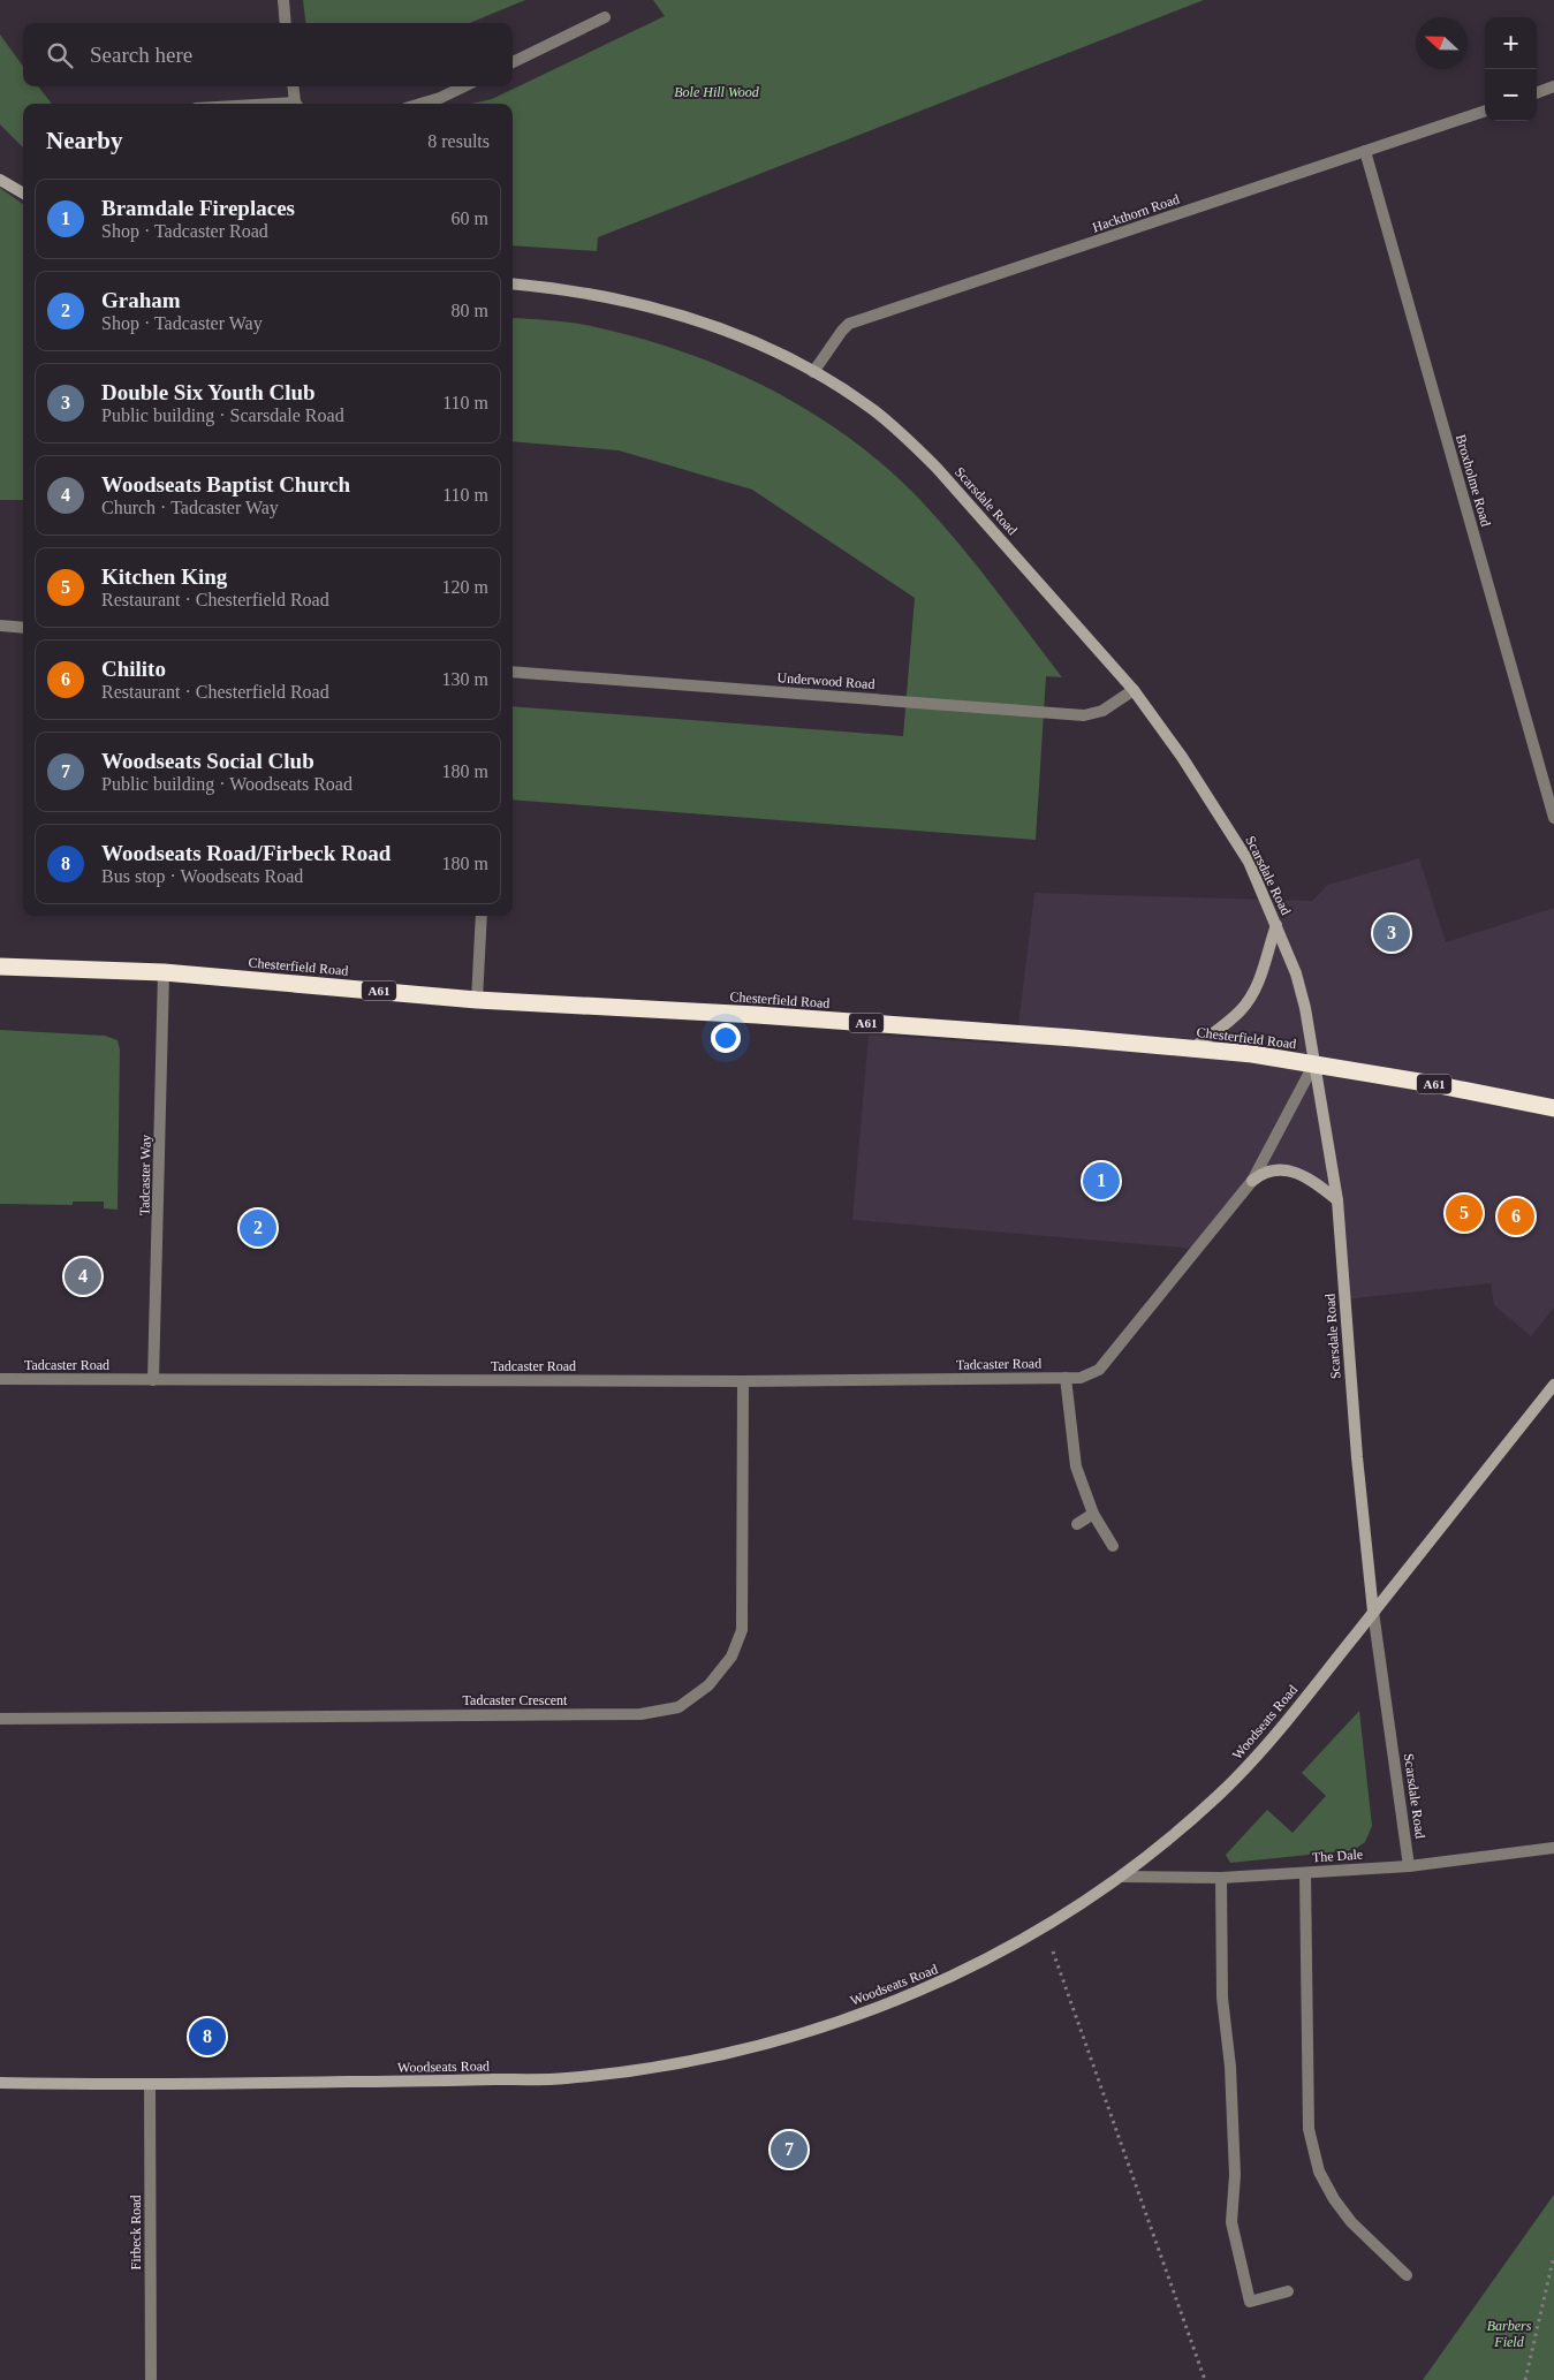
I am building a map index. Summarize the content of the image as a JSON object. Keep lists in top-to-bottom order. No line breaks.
{"streets":{"highway":["Chesterfield Road","A61"],"street":["Hackthorn Road","Broxholme Road","Scarsdale Road","Underwood Road","Tadcaster Way","Tadcaster Road","Tadcaster Crescent","Woodseats Road","The Dale","Firbeck Road"]},"crossings":[["Hackthorn Road","Broxholme Road"],["Hackthorn Road","Scarsdale Road"],["Scarsdale Road","Underwood Road"],["Scarsdale Road","Chesterfield Road"],["Scarsdale Road","Tadcaster Road"],["Scarsdale Road","Woodseats Road"],["Scarsdale Road","The Dale"],["Chesterfield Road","Tadcaster Way"],["Chesterfield Road","Tadcaster Road"],["Tadcaster Way","Tadcaster Road"],["Tadcaster Road","Tadcaster Crescent"],["Woodseats Road","The Dale"],["Woodseats Road","Firbeck Road"]],"parks":["Bole Hill Wood","Barbers Field"],"north":"left","page":{"map_buttons":["+","−"],"search":"Search here","heading":["Nearby","8 results"],"list":[{"mark":"1","name":"Bramdale Fireplaces","note":"Shop · Tadcaster Road","value":"60 m"},{"mark":"2","name":"Graham","note":"Shop · Tadcaster Way","value":"80 m"},{"mark":"3","name":"Double Six Youth Club","note":"Public building · Scarsdale Road","value":"110 m"},{"mark":"4","name":"Woodseats Baptist Church","note":"Church · Tadcaster Way","value":"110 m"},{"mark":"5","name":"Kitchen King","note":"Restaurant · Chesterfield Road","value":"120 m"},{"mark":"6","name":"Chilito","note":"Restaurant · Chesterfield Road","value":"130 m"},{"mark":"7","name":"Woodseats Social Club","note":"Public building · Woodseats Road","value":"180 m"},{"mark":"8","name":"Woodseats Road/Firbeck Road","note":"Bus stop · Woodseats Road","value":"180 m"}],"pins":["3","1","5","6","2","4","8","7"]}}
